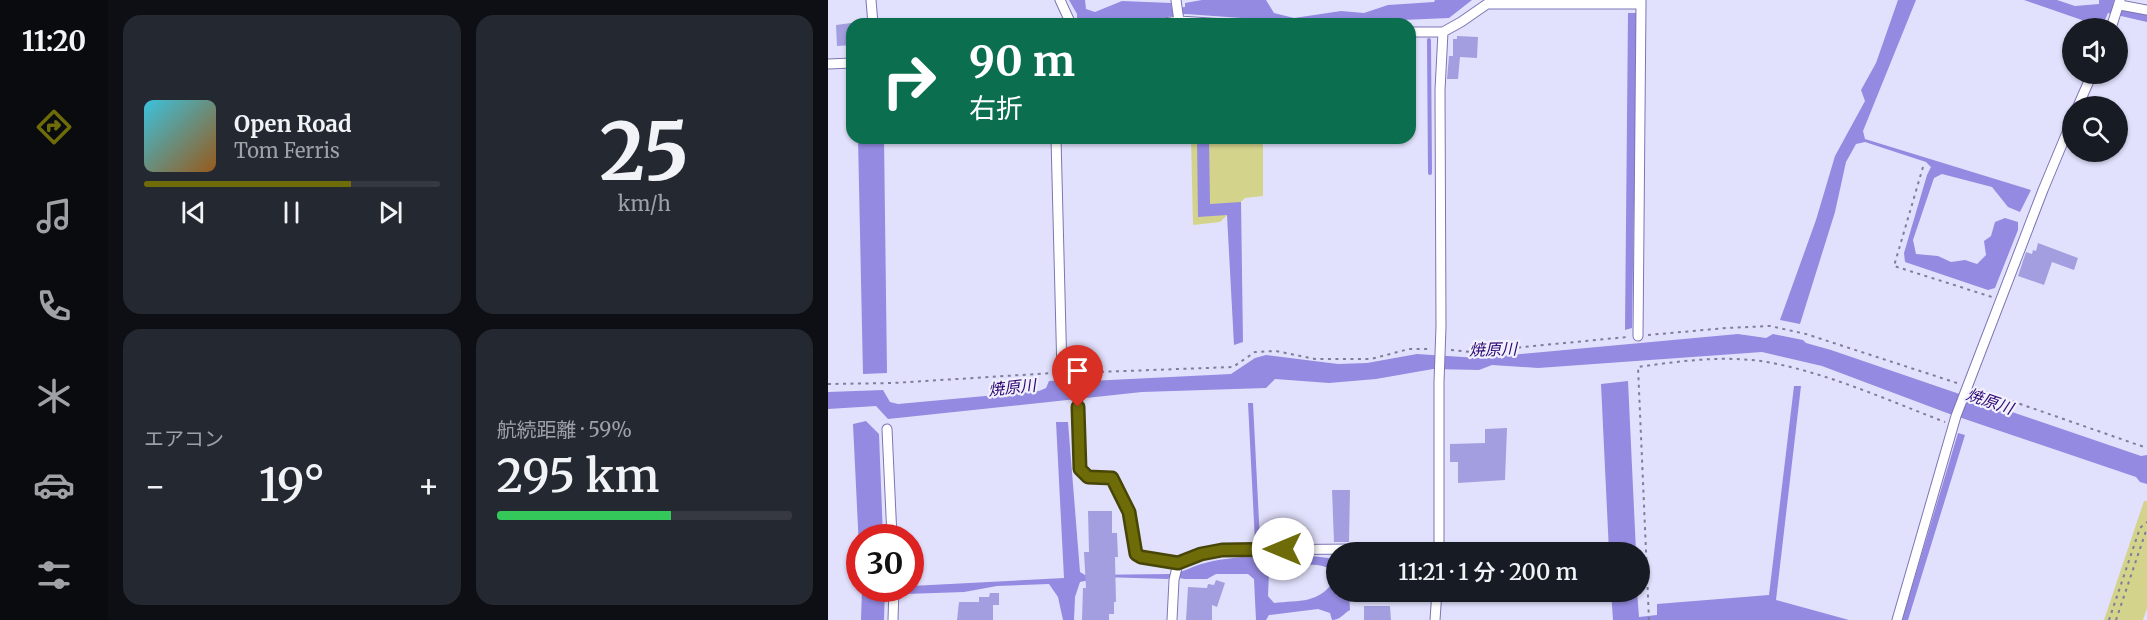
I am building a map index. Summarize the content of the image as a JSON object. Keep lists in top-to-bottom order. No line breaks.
{"water":["焼原川"],"page":{"tabs":"11:20","tile":[["25","km/h"],"エアコン",["航続距離 · 59%","295 km"]],"turn":["90 m","右折"],"song":["Open Road","Tom Ferris"],"heat":["−","19°","+"],"limit":"30","trip":"11:21 · 1 分 · 200 m"}}
